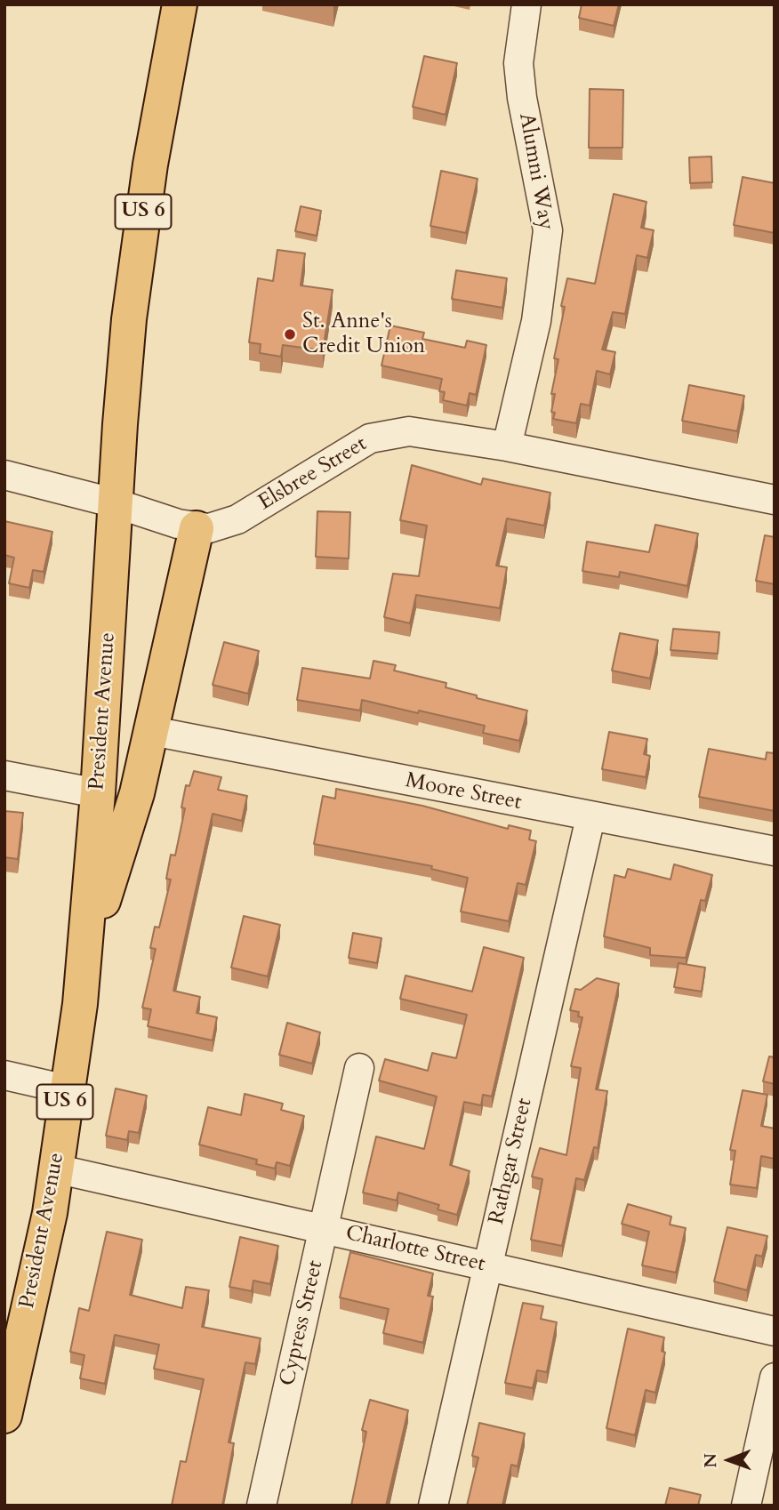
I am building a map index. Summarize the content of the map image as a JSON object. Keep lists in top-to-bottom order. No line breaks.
{"streets":{"main road":["US 6","President Avenue"],"street":["Alumni Way","Elsbree Street","Moore Street","Rathgar Street","Charlotte Street","Cypress Street"]},"crossings":[["Alumni Way","Elsbree Street"],["Elsbree Street","President Avenue"],["President Avenue","Charlotte Street"],["Moore Street","Rathgar Street"],["Rathgar Street","Charlotte Street"],["Charlotte Street","Cypress Street"]],"places":["St. Anne's Credit Union"],"north":"left"}
